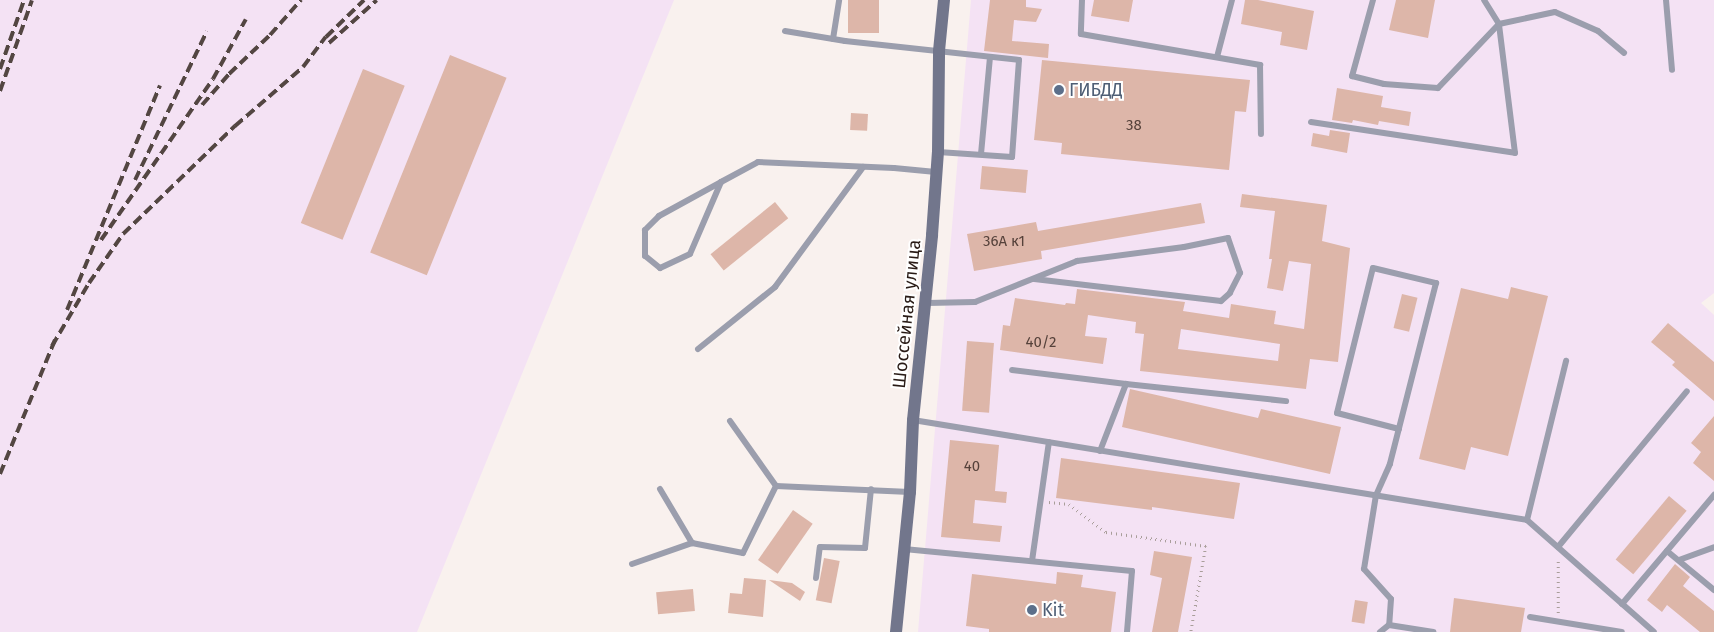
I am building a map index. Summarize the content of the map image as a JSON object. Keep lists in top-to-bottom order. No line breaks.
{"streets":{"main road":["Шоссейная улица"]},"places":["ГИБДД","Kit"],"house_numbers":["38","36А к1","40/2","40"]}
